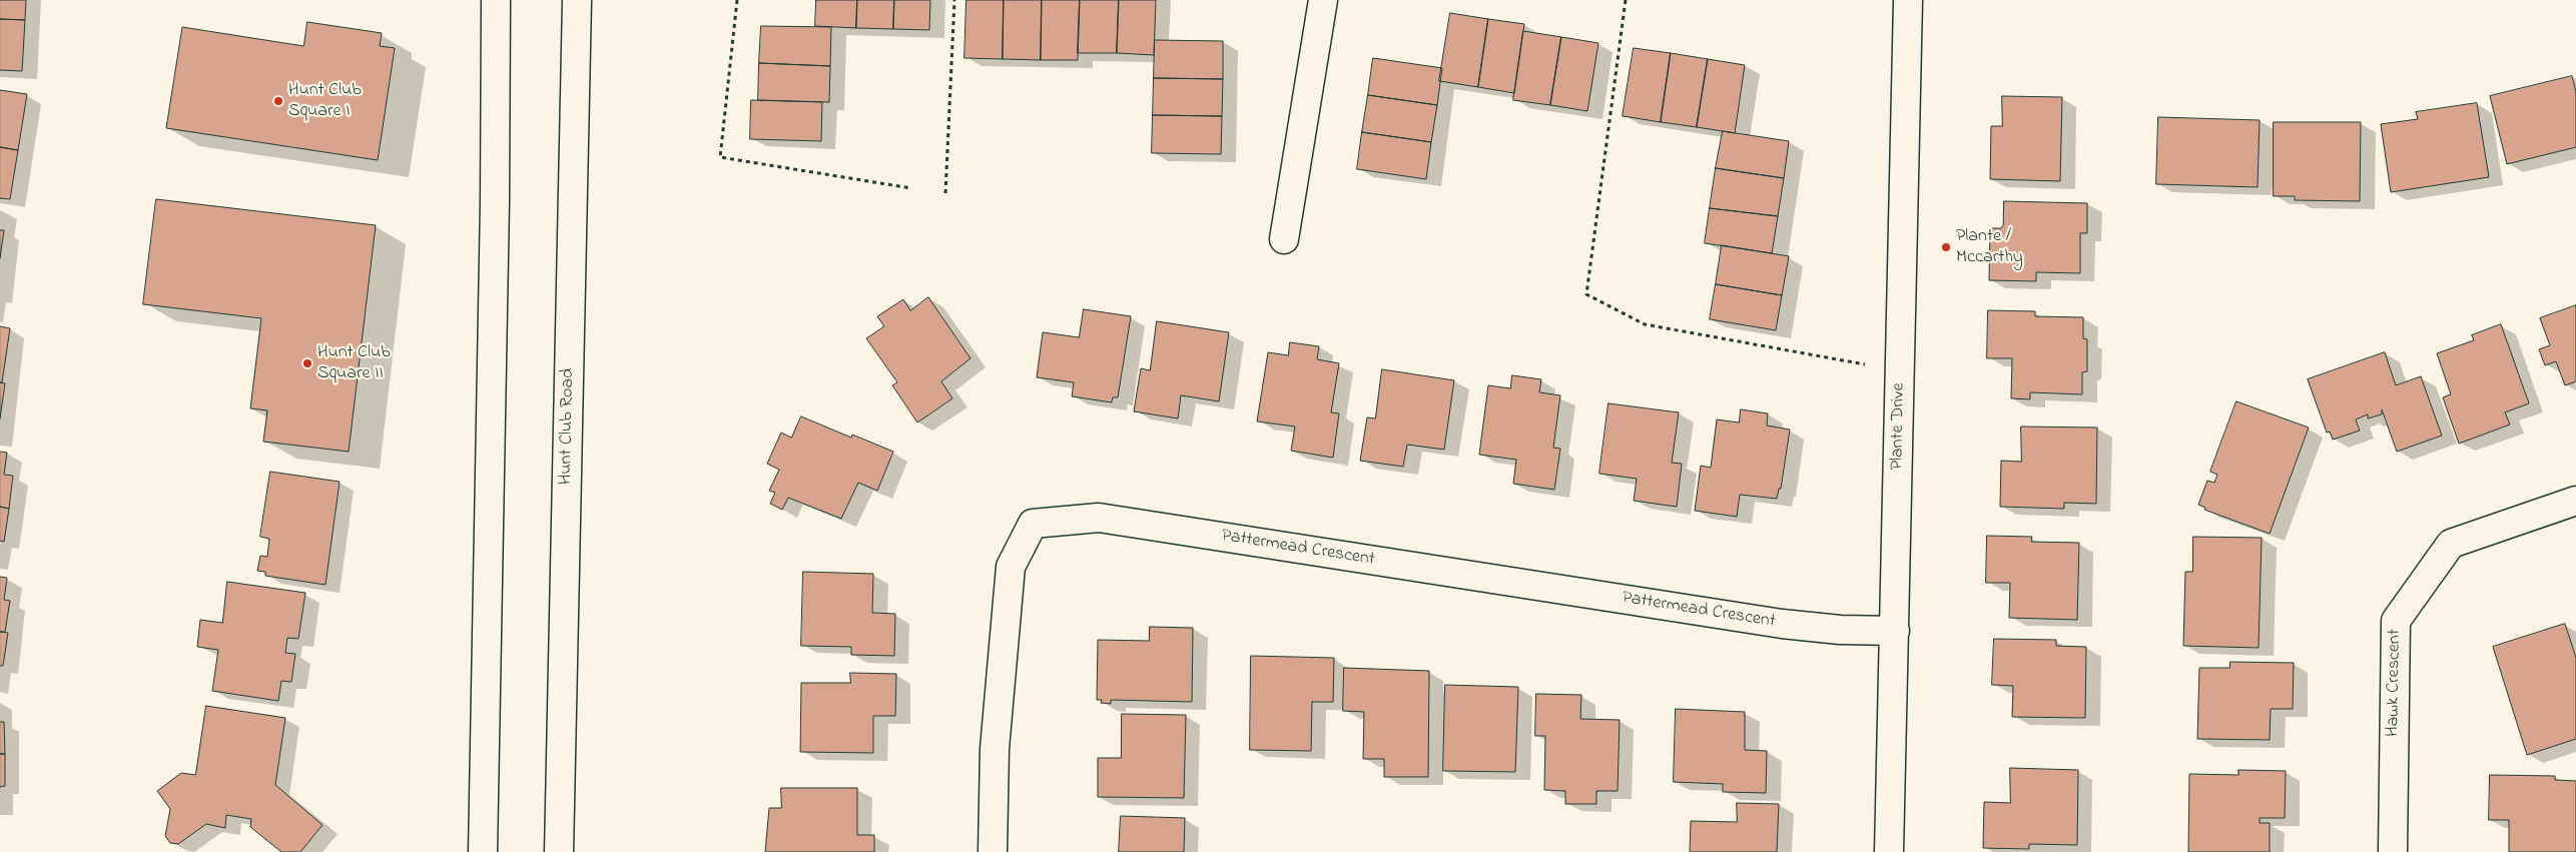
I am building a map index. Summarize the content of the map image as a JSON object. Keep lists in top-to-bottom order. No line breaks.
{"streets":{"street":["Hunt Club Road","Plante Drive","Pattermead Crescent","Hawk Crescent"]},"crossings":[["Plante Drive","Pattermead Crescent"]],"places":["Hunt Club Square I","Plante / Mccarthy","Hunt Club Square II"]}
